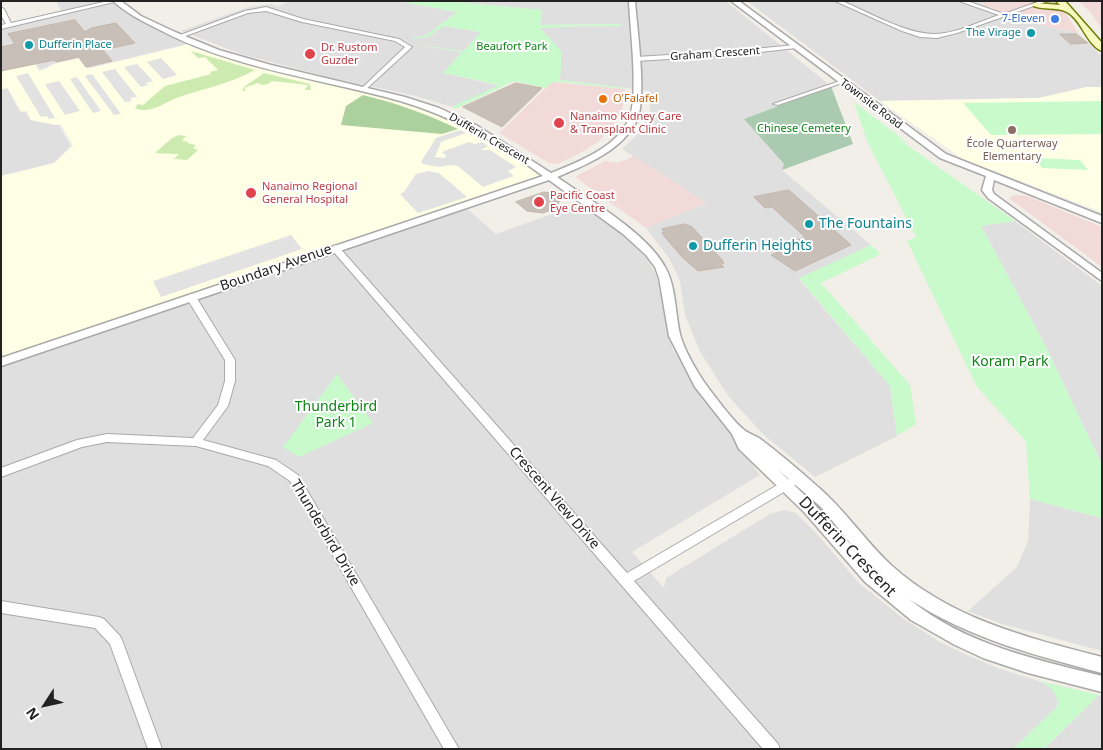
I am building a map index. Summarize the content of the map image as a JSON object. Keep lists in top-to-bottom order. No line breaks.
{"streets":{"street":["Graham Crescent","Townsite Road","Dufferin Crescent","Boundary Avenue","Crescent View Drive","Thunderbird Drive"]},"crossings":[["Graham Crescent","Townsite Road"],["Graham Crescent","Boundary Avenue"],["Dufferin Crescent","Boundary Avenue"],["Dufferin Crescent","Crescent View Drive"],["Boundary Avenue","Crescent View Drive"]],"parks":["Beaufort Park","Chinese Cemetery","Koram Park","Thunderbird Park 1"],"places":["7-Eleven","The Virage","Dufferin Place","Dr. Rustom Guzder","O'Falafel","Nanaimo Kidney Care & Transplant Clinic","École Quarterway Elementary","Nanaimo Regional General Hospital","Pacific Coast Eye Centre","The Fountains","Dufferin Heights"],"north":"bottom left"}
